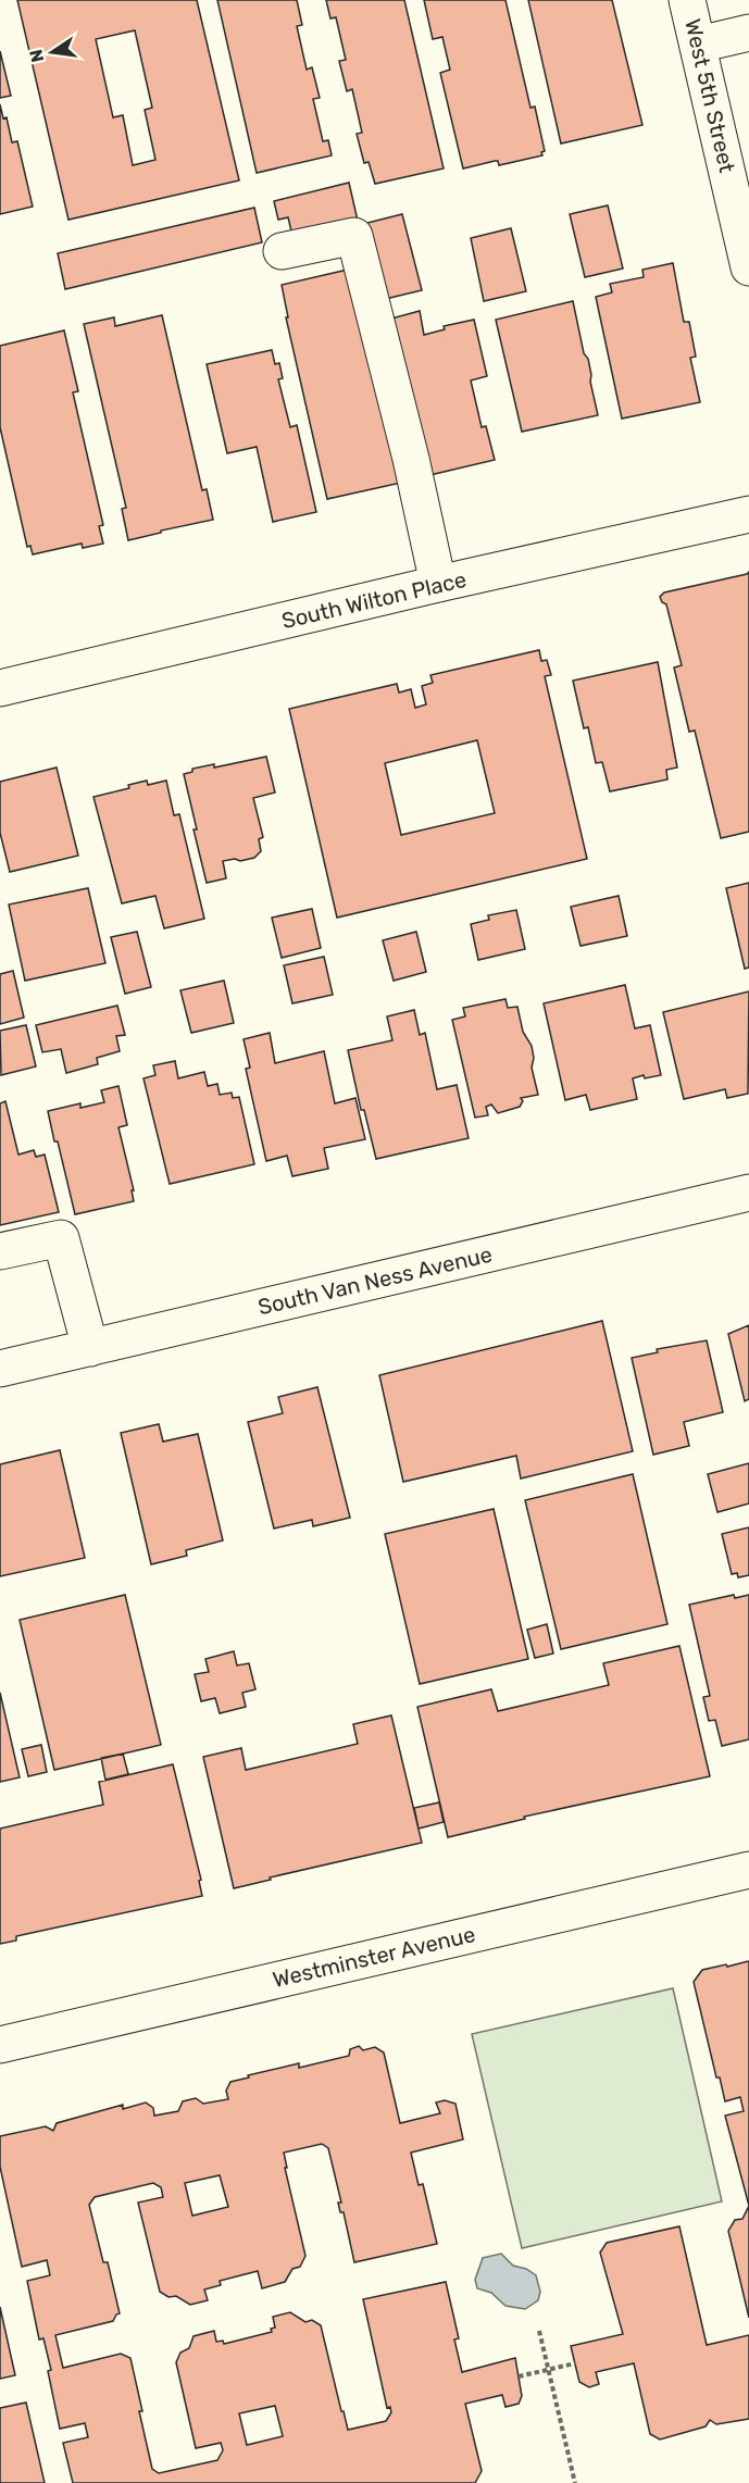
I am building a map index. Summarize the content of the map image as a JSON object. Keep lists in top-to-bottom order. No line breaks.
{"streets":{"street":["West 5th Street","South Wilton Place","South Van Ness Avenue","Westminster Avenue"]},"north":"left"}
